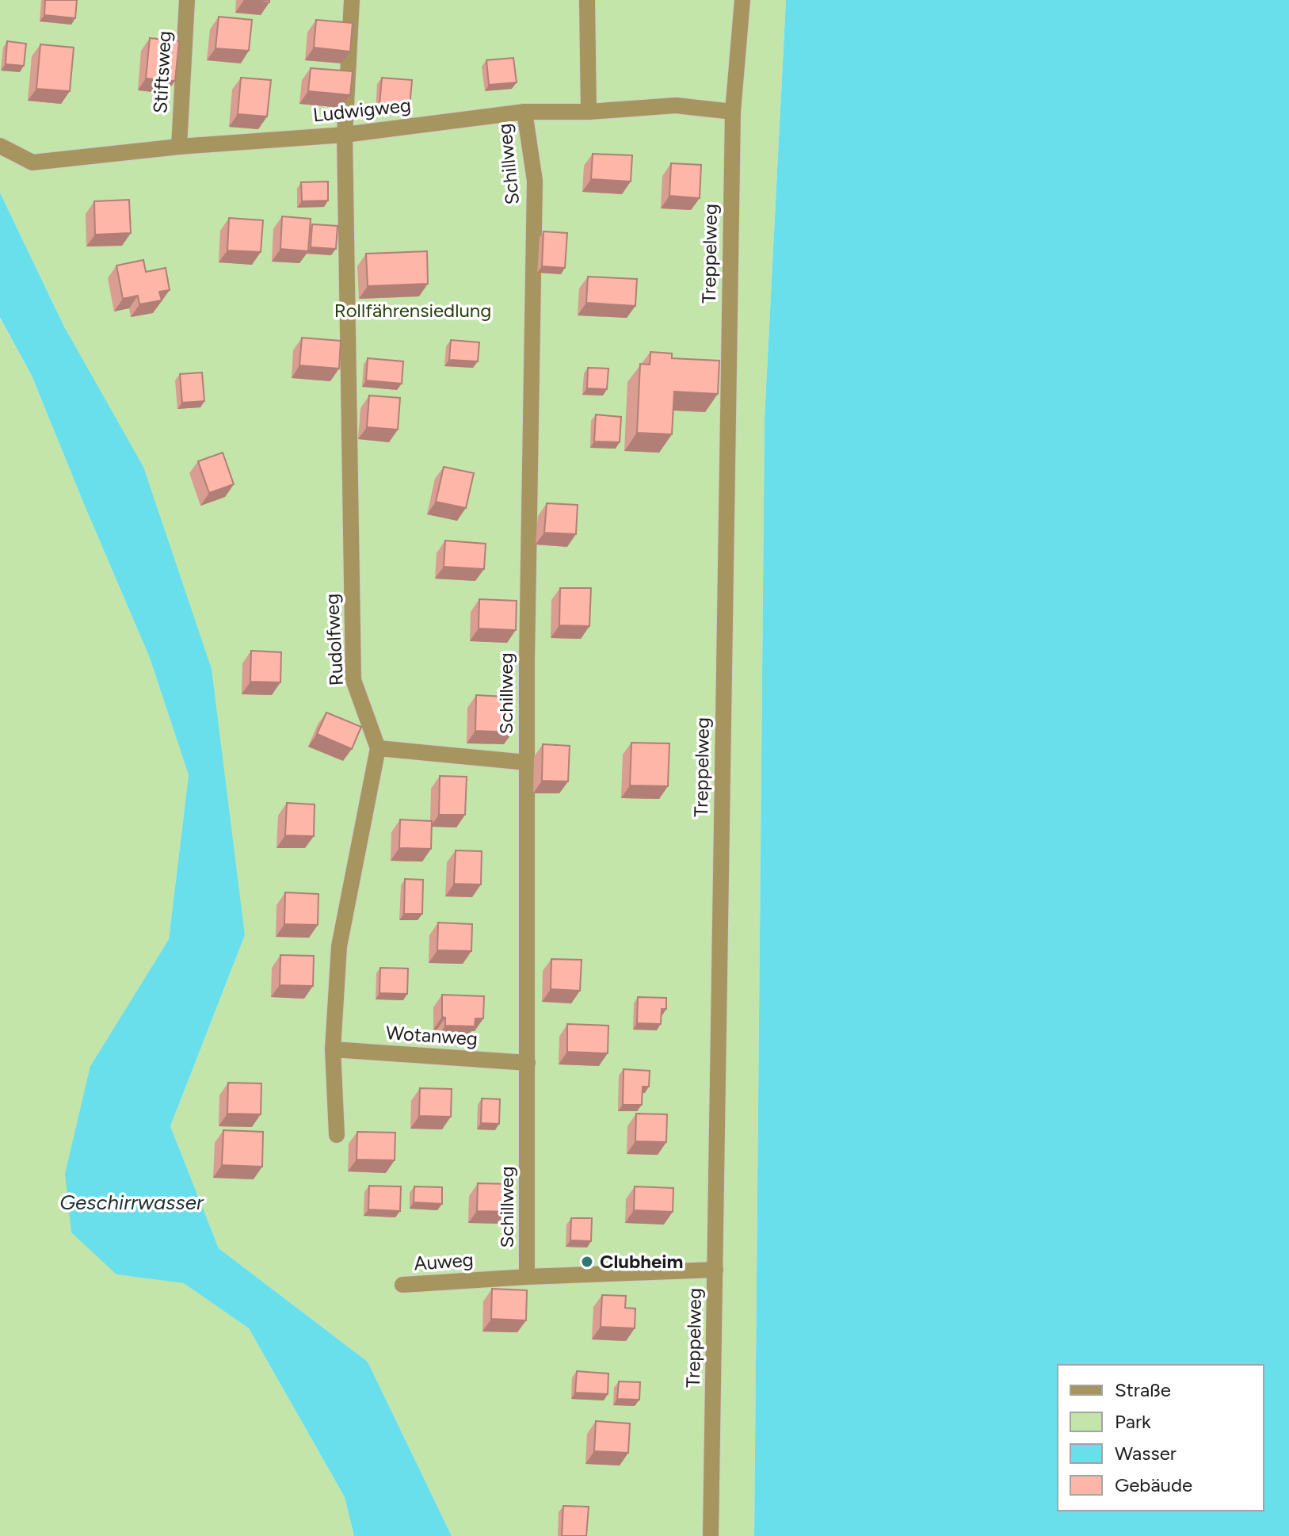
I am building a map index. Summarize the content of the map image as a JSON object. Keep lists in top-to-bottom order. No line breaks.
{"streets":{"street":["Stiftsweg","Ludwigweg","Schillweg","Treppelweg","Rudolfweg","Wotanweg","Auweg"]},"crossings":[["Stiftsweg","Ludwigweg"],["Ludwigweg","Schillweg"],["Ludwigweg","Treppelweg"],["Ludwigweg","Rudolfweg"],["Schillweg","Wotanweg"],["Schillweg","Auweg"],["Treppelweg","Auweg"]],"water":["Geschirrwasser"],"parks":["Rollfährensiedlung"],"places":["Clubheim"],"legend":["Straße","Park","Wasser","Gebäude"]}
